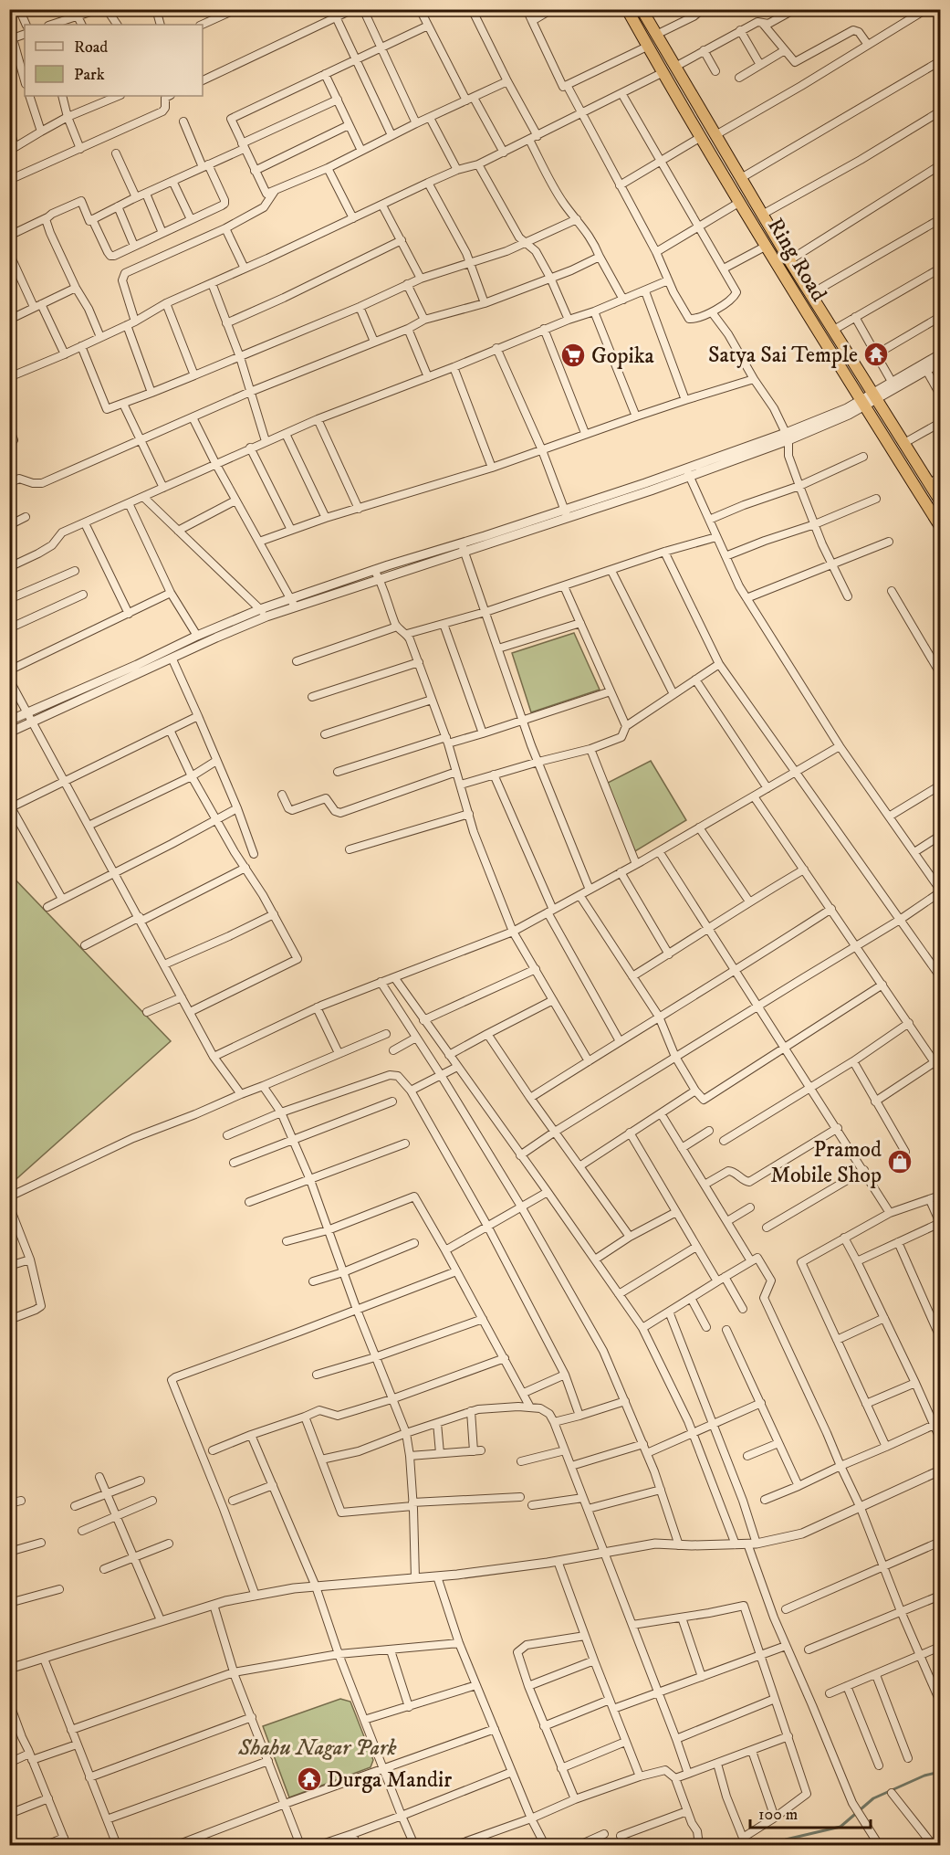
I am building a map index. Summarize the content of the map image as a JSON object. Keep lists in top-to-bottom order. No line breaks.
{"streets":{"highway":["Ring Road"]},"parks":["Shahu Nagar Park"],"places":{"temple":["Satya Sai Temple","Durga Mandir"],"supermarket":["Gopika"],"shop":["Pramod Mobile Shop"]},"legend":["Road","Park"],"scale_bar":"100 m"}
